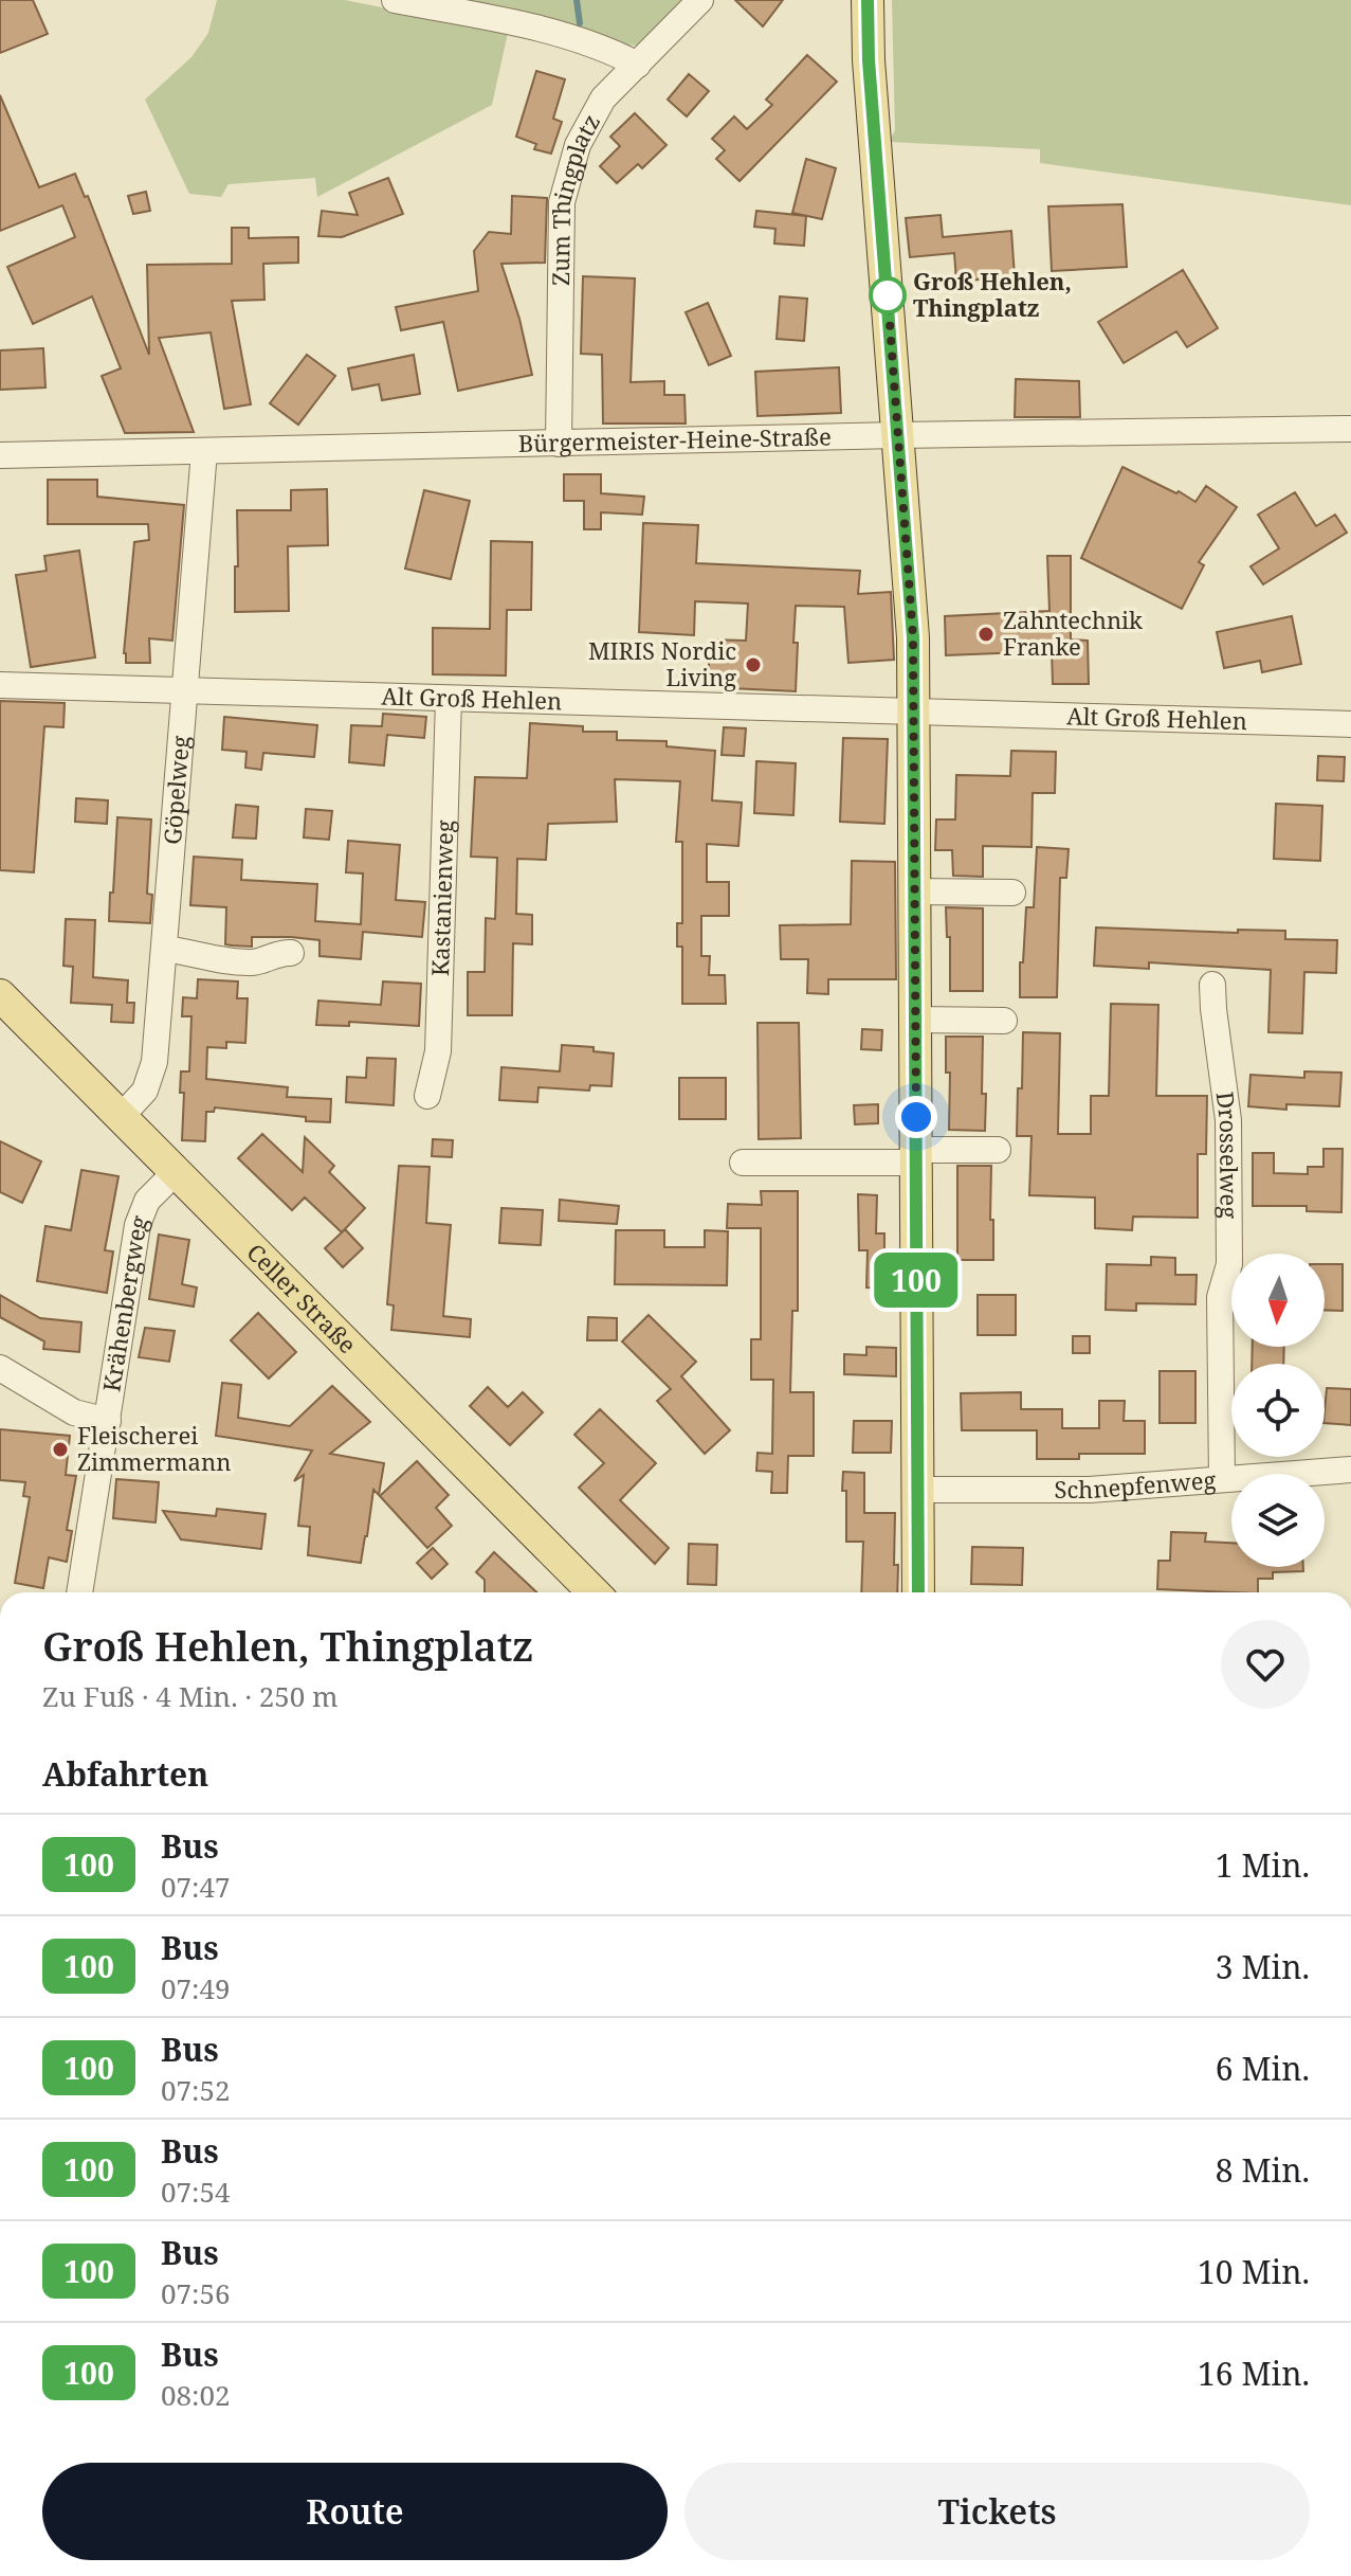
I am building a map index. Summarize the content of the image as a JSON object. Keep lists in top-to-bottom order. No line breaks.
{"streets":{"main road":["Celler Straße"],"street":["Zum Thingplatz","Bürgermeister-Heine-Straße","Alt Groß Hehlen","Göpelweg","Kastanienweg","Drosselweg","Krähenbergweg","Schnepfenweg"]},"crossings":[["Zum Thingplatz","Bürgermeister-Heine-Straße"],["Bürgermeister-Heine-Straße","Göpelweg"],["Alt Groß Hehlen","Göpelweg"],["Alt Groß Hehlen","Kastanienweg"],["Göpelweg","Celler Straße"],["Drosselweg","Schnepfenweg"],["Celler Straße","Krähenbergweg"]],"places":["Groß Hehlen, Thingplatz","Zahntechnik Franke","MIRIS Nordic Living","Fleischerei Zimmermann"],"lines":["bus line 100"],"north":"bottom","page":{"on_map":"100","heading":[["Groß Hehlen, Thingplatz","Zu Fuß · 4 Min. · 250 m"],"Abfahrten"],"list":[{"mark":"100","name":"Bus","note":"07:47","value":"1 Min."},{"mark":"100","name":"Bus","note":"07:49","value":"3 Min."},{"mark":"100","name":"Bus","note":"07:52","value":"6 Min."},{"mark":"100","name":"Bus","note":"07:54","value":"8 Min."},{"mark":"100","name":"Bus","note":"07:56","value":"10 Min."},{"mark":"100","name":"Bus","note":"08:02","value":"16 Min."}],"buttons":["Route","Tickets"]}}
